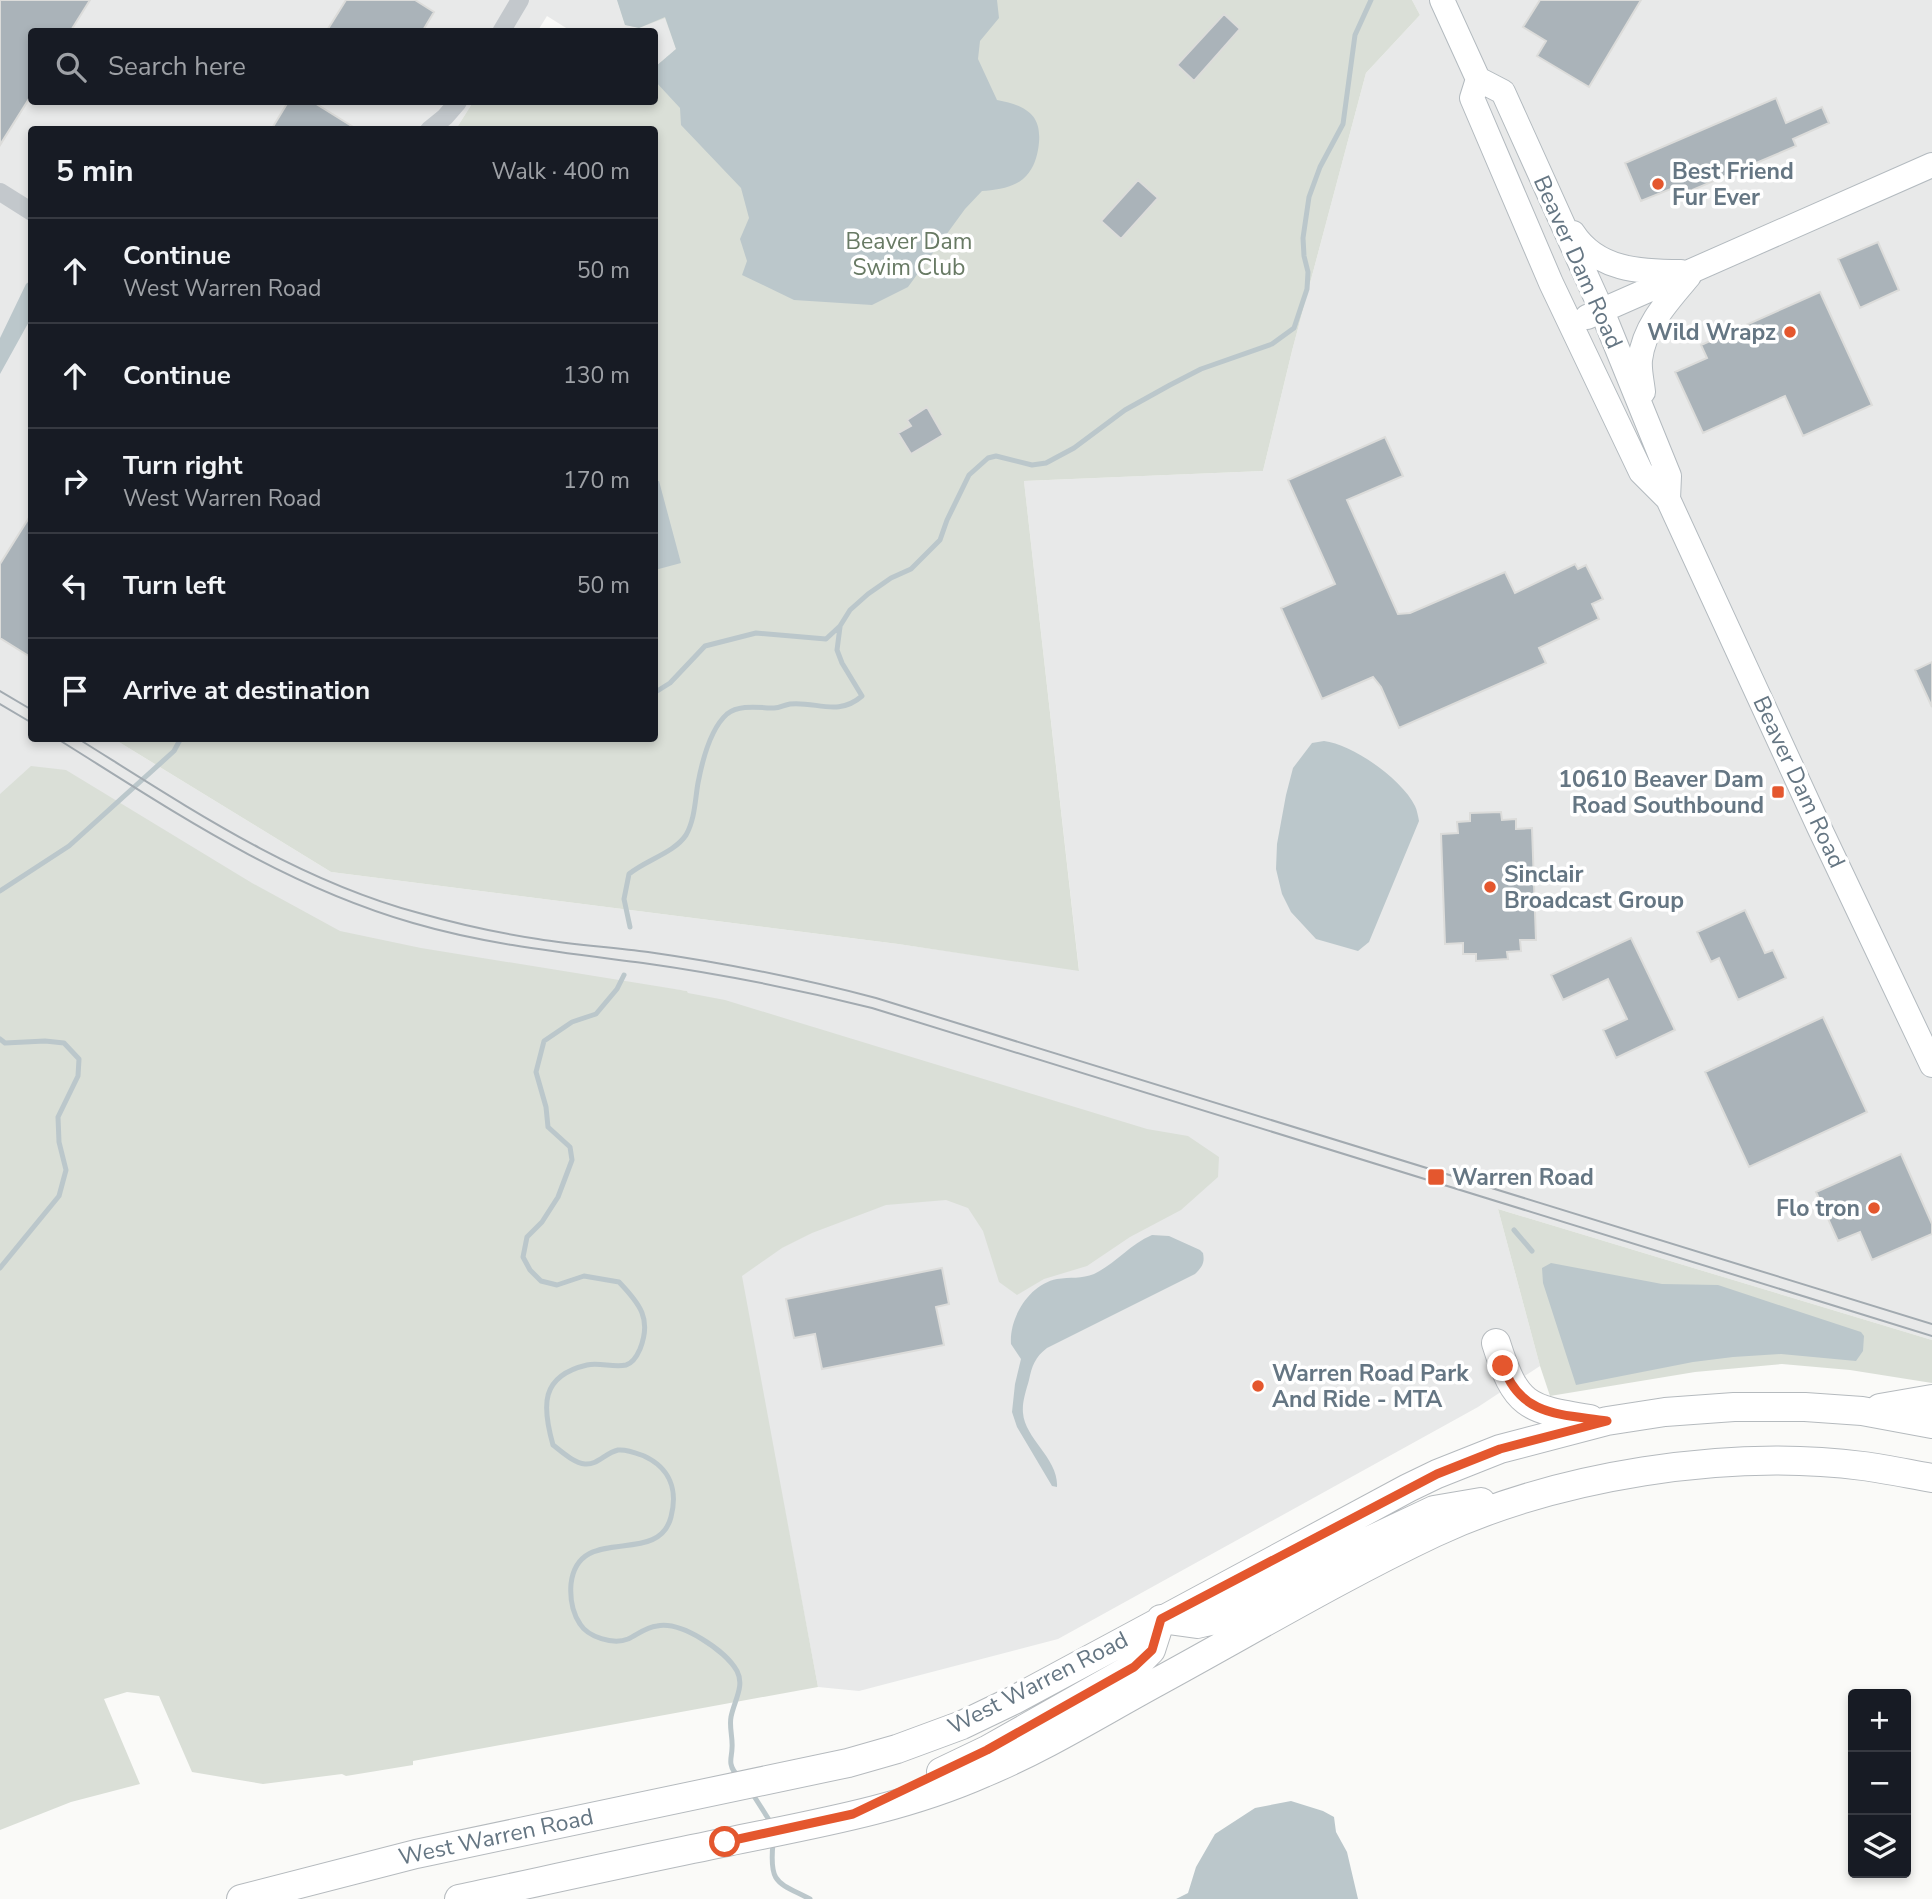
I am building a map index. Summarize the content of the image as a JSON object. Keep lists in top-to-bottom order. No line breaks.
{"streets":{"main road":["Beaver Dam Road","West Warren Road"]},"parks":["Beaver Dam Swim Club"],"places":{"other":["Best Friend Fur Ever","Wild Wrapz","Sinclair Broadcast Group","Flo tron","Warren Road Park And Ride - MTA"],"transit":["10610 Beaver Dam Road Southbound","Warren Road"]},"page":{"search":"Search here","heading":["5 min","Walk · 400 m"],"list":[["Continue","West Warren Road","50 m"],["Continue","130 m"],["Turn right","West Warren Road","170 m"],["Turn left","50 m"],"Arrive at destination"],"map_buttons":["+","−"]}}
